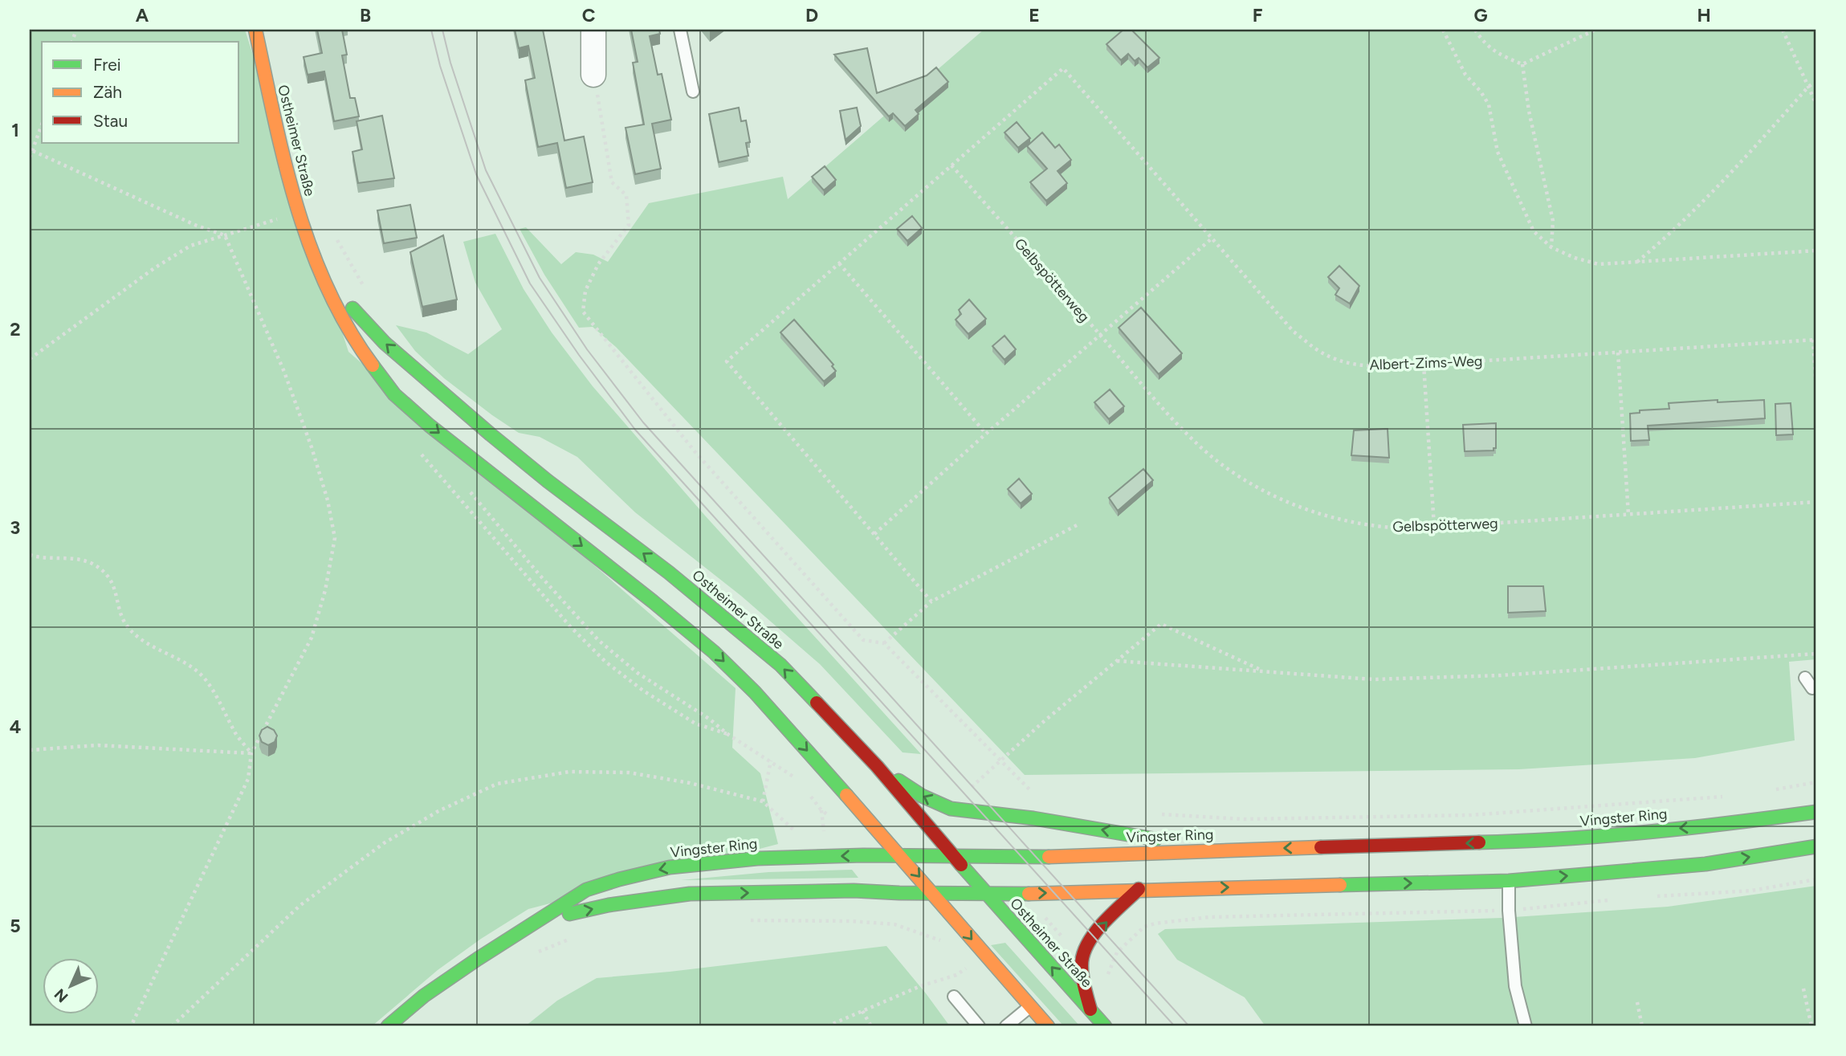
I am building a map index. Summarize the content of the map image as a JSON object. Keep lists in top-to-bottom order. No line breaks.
{"streets":{"main road":["Ostheimer Straße","Vingster Ring"],"path":["Gelbspötterweg","Albert-Zims-Weg"]},"crossings":[["Ostheimer Straße","Vingster Ring"],["Gelbspötterweg","Albert-Zims-Weg"]],"legend":["Frei","Zäh","Stau"],"north":"bottom left","grid":{"columns":["A","B","C","D","E","F","G","H"],"rows":["1","2","3","4","5"]}}
